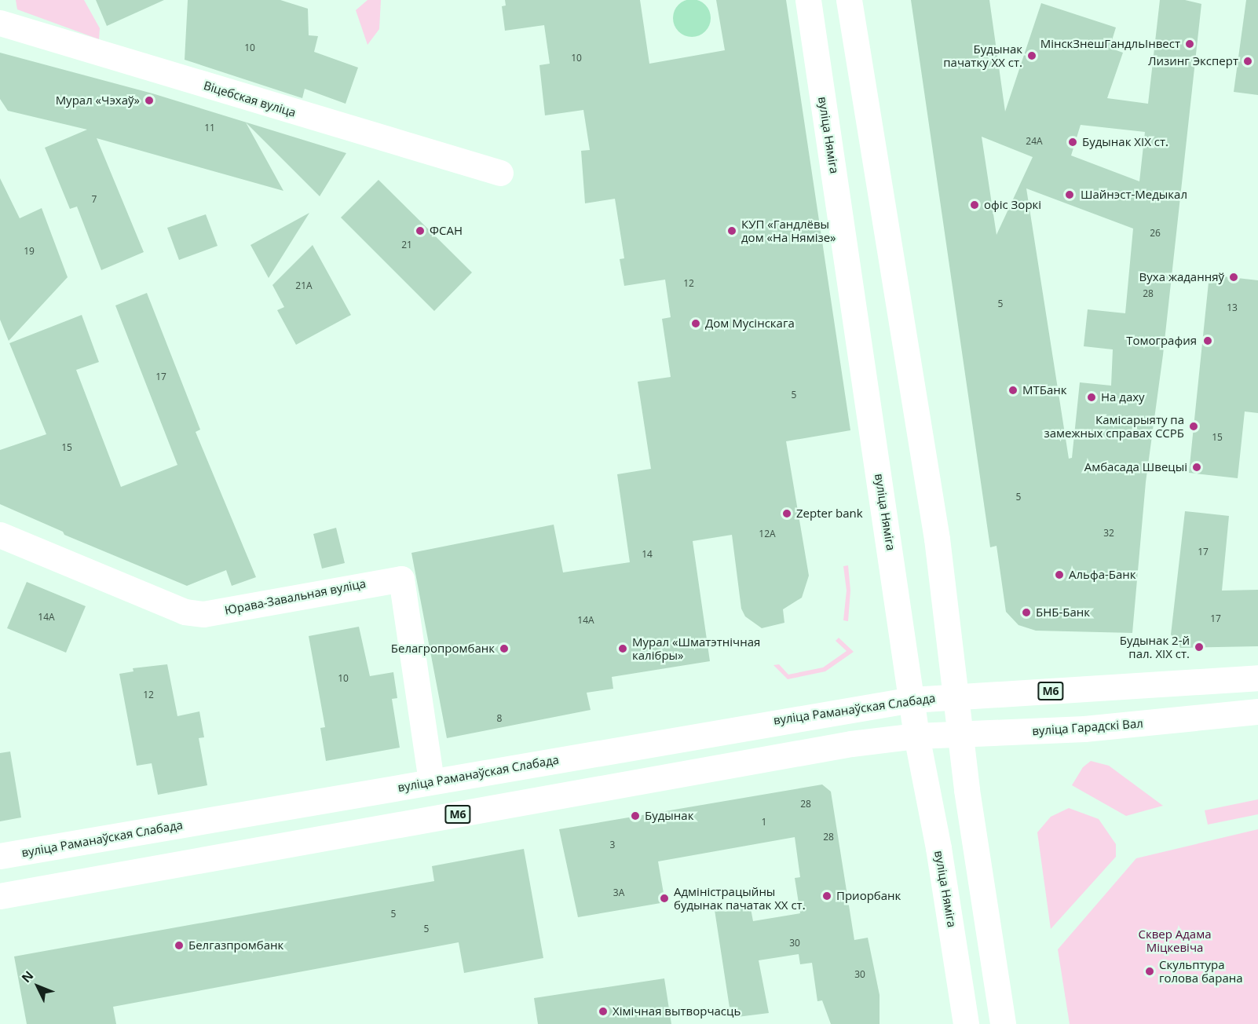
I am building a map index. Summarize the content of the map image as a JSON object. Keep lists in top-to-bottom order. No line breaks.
{"streets":{"main road":["Віцебская вуліца","вуліца Няміга","Юрава-Завальная вуліца","М6","вуліца Раманаўская Слабада","вуліца Гарадскі Вал"]},"crossings":[["вуліца Няміга","М6"],["вуліца Няміга","вуліца Раманаўская Слабада"],["вуліца Няміга","вуліца Гарадскі Вал"],["Юрава-Завальная вуліца","вуліца Раманаўская Слабада"],["М6","вуліца Раманаўская Слабада"],["М6","вуліца Гарадскі Вал"]],"parks":["Сквер Адама Міцкевіча"],"places":["МінскЗнешГандльІнвест","Будынак пачатку XX ст.","Лизинг Эксперт","Мурал «Чэхаў»","Будынак XIX ст.","Шайнэст-Медыкал","офіс Зоркі","ФСАН","КУП «Гандлёвы дом «На Нямізе»","Вуха жаданняў","Дом Мусінскага","Томография","МТБанк","На даху","Камісарыяту па замежных справах ССРБ","Амбасада Швецыі","Zepter bank","Альфа-Банк","БНБ-Банк","Будынак 2-й пал. ХІХ ст.","Белагропромбанк","Мурал «Шматэтнічная калібры»","Будынак","Приорбанк","Адміністрацыйны будынак пачатак XX ст.","Белгазпромбанк","Скульптура голова барана","Хімічная вытворчасць"],"house_numbers":["10","10","11","24А","7","26","21","19","12","21А","28","5","13","17","5","15","15","5","32","12А","17","14","14А","17","14А","10","12","8","28","1","28","3","3А","5","5","30","30"],"north":"top left"}
